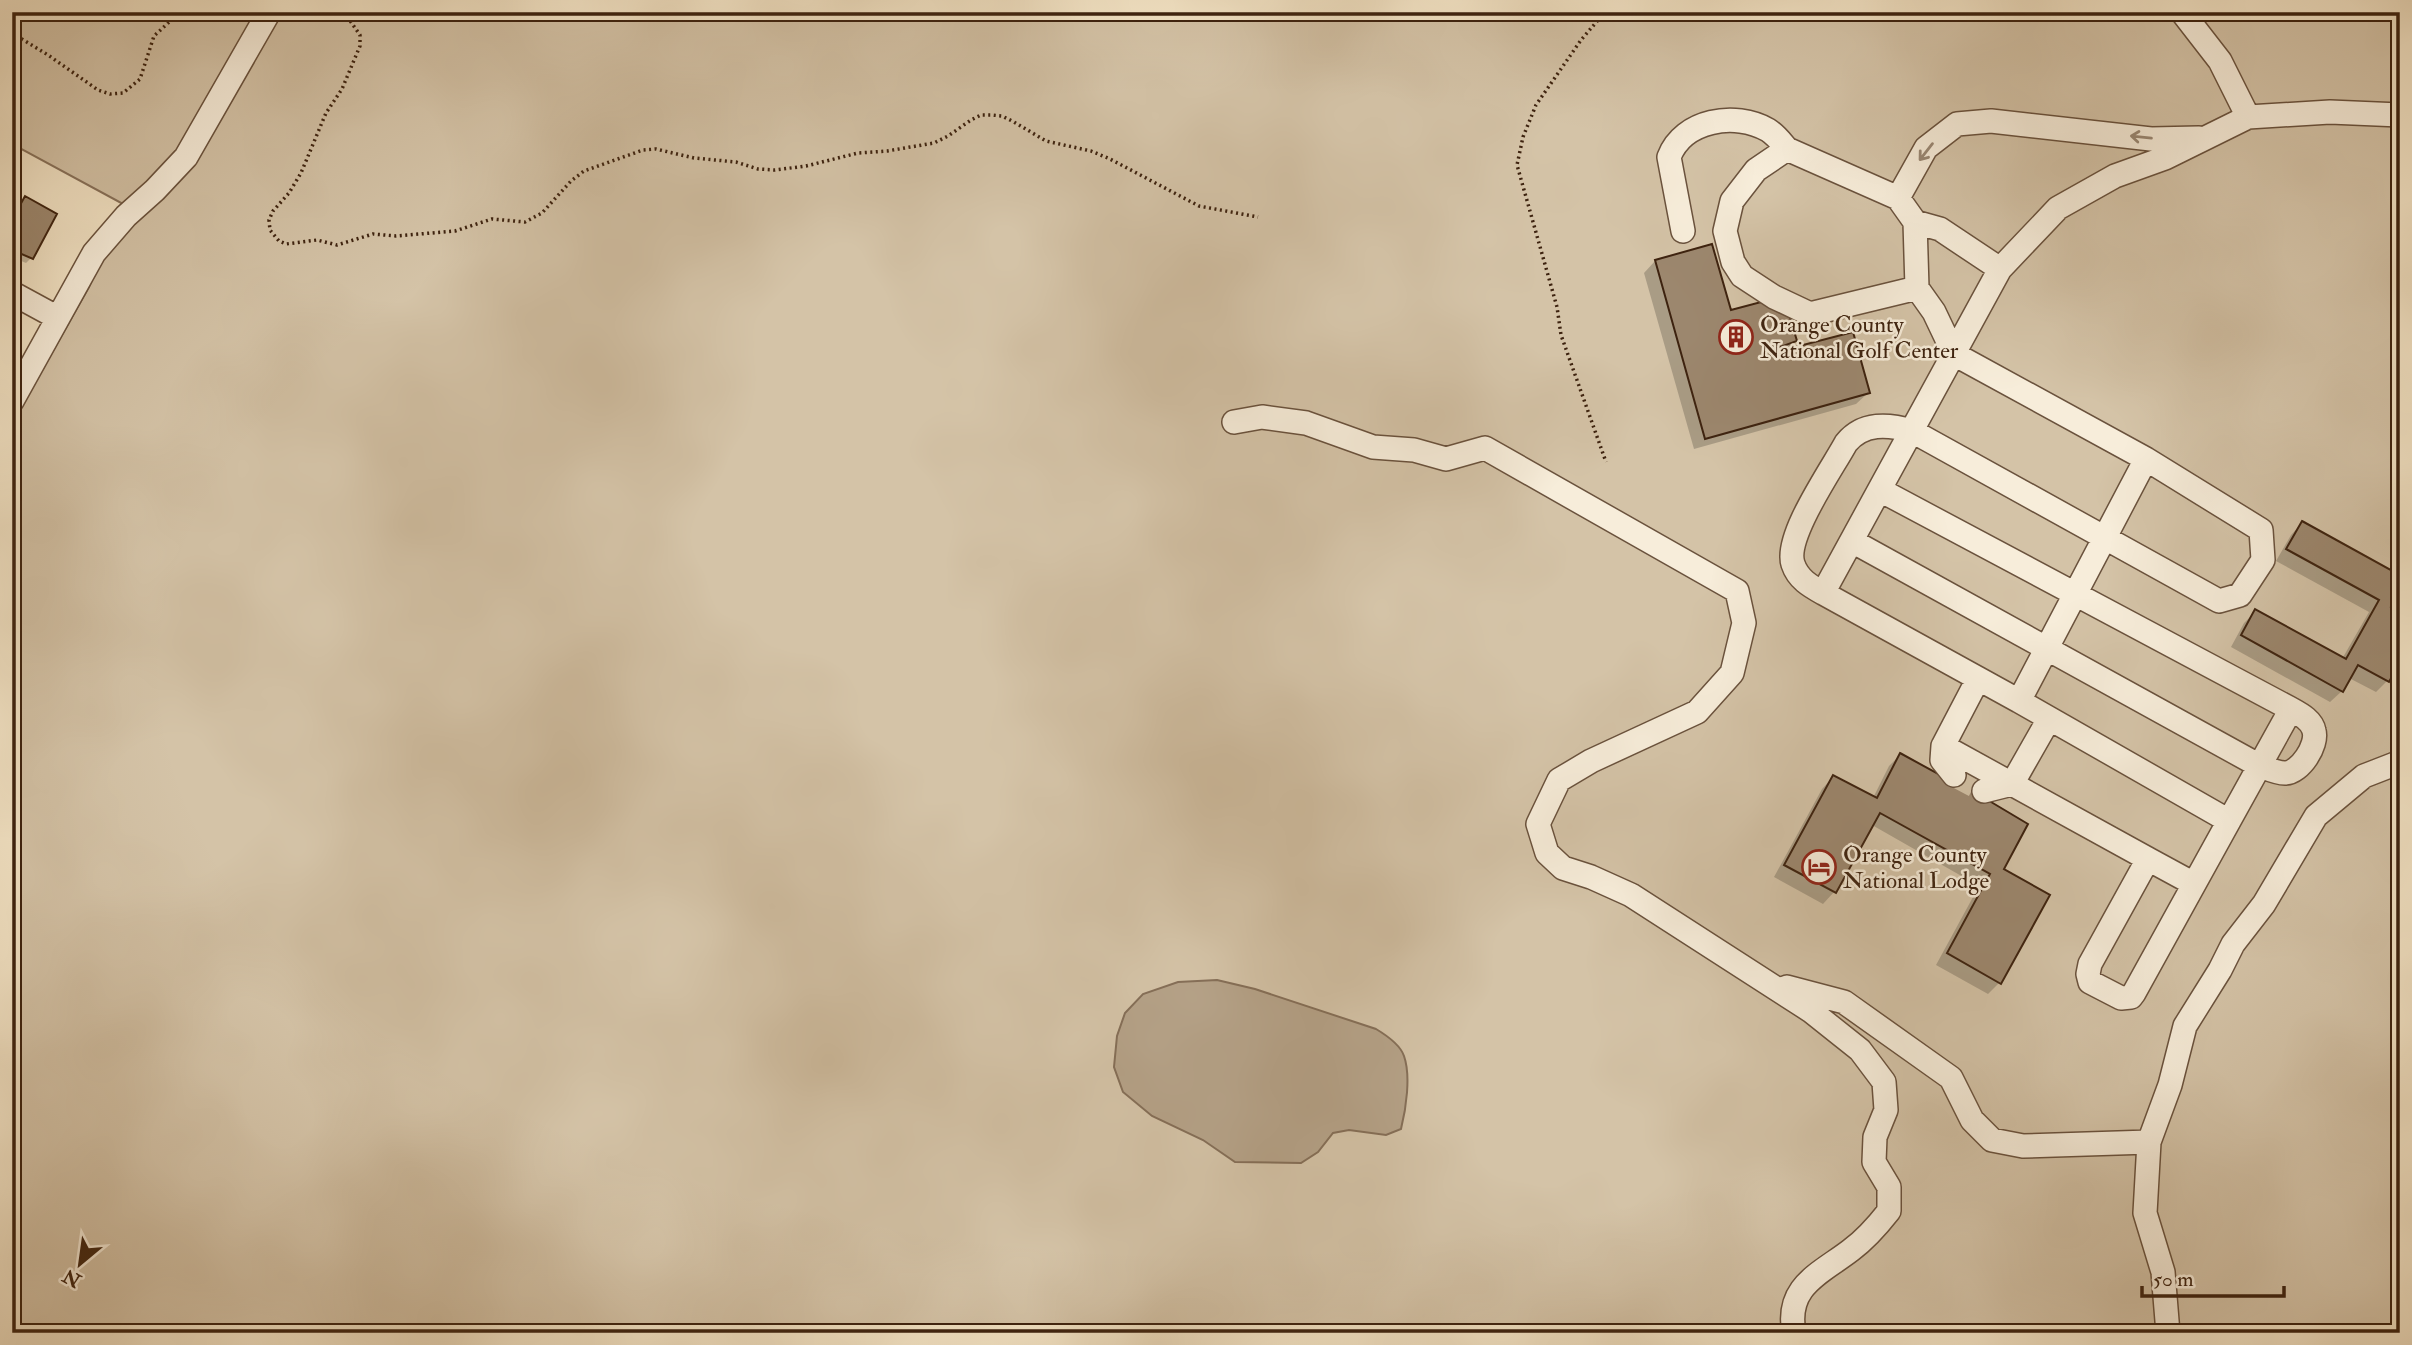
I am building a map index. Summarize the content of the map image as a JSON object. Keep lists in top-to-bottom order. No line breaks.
{"places":{"building":["Orange County National Golf Center"],"hotel":["Orange County National Lodge"]},"scale_bar":"50 m","north":"bottom left"}
